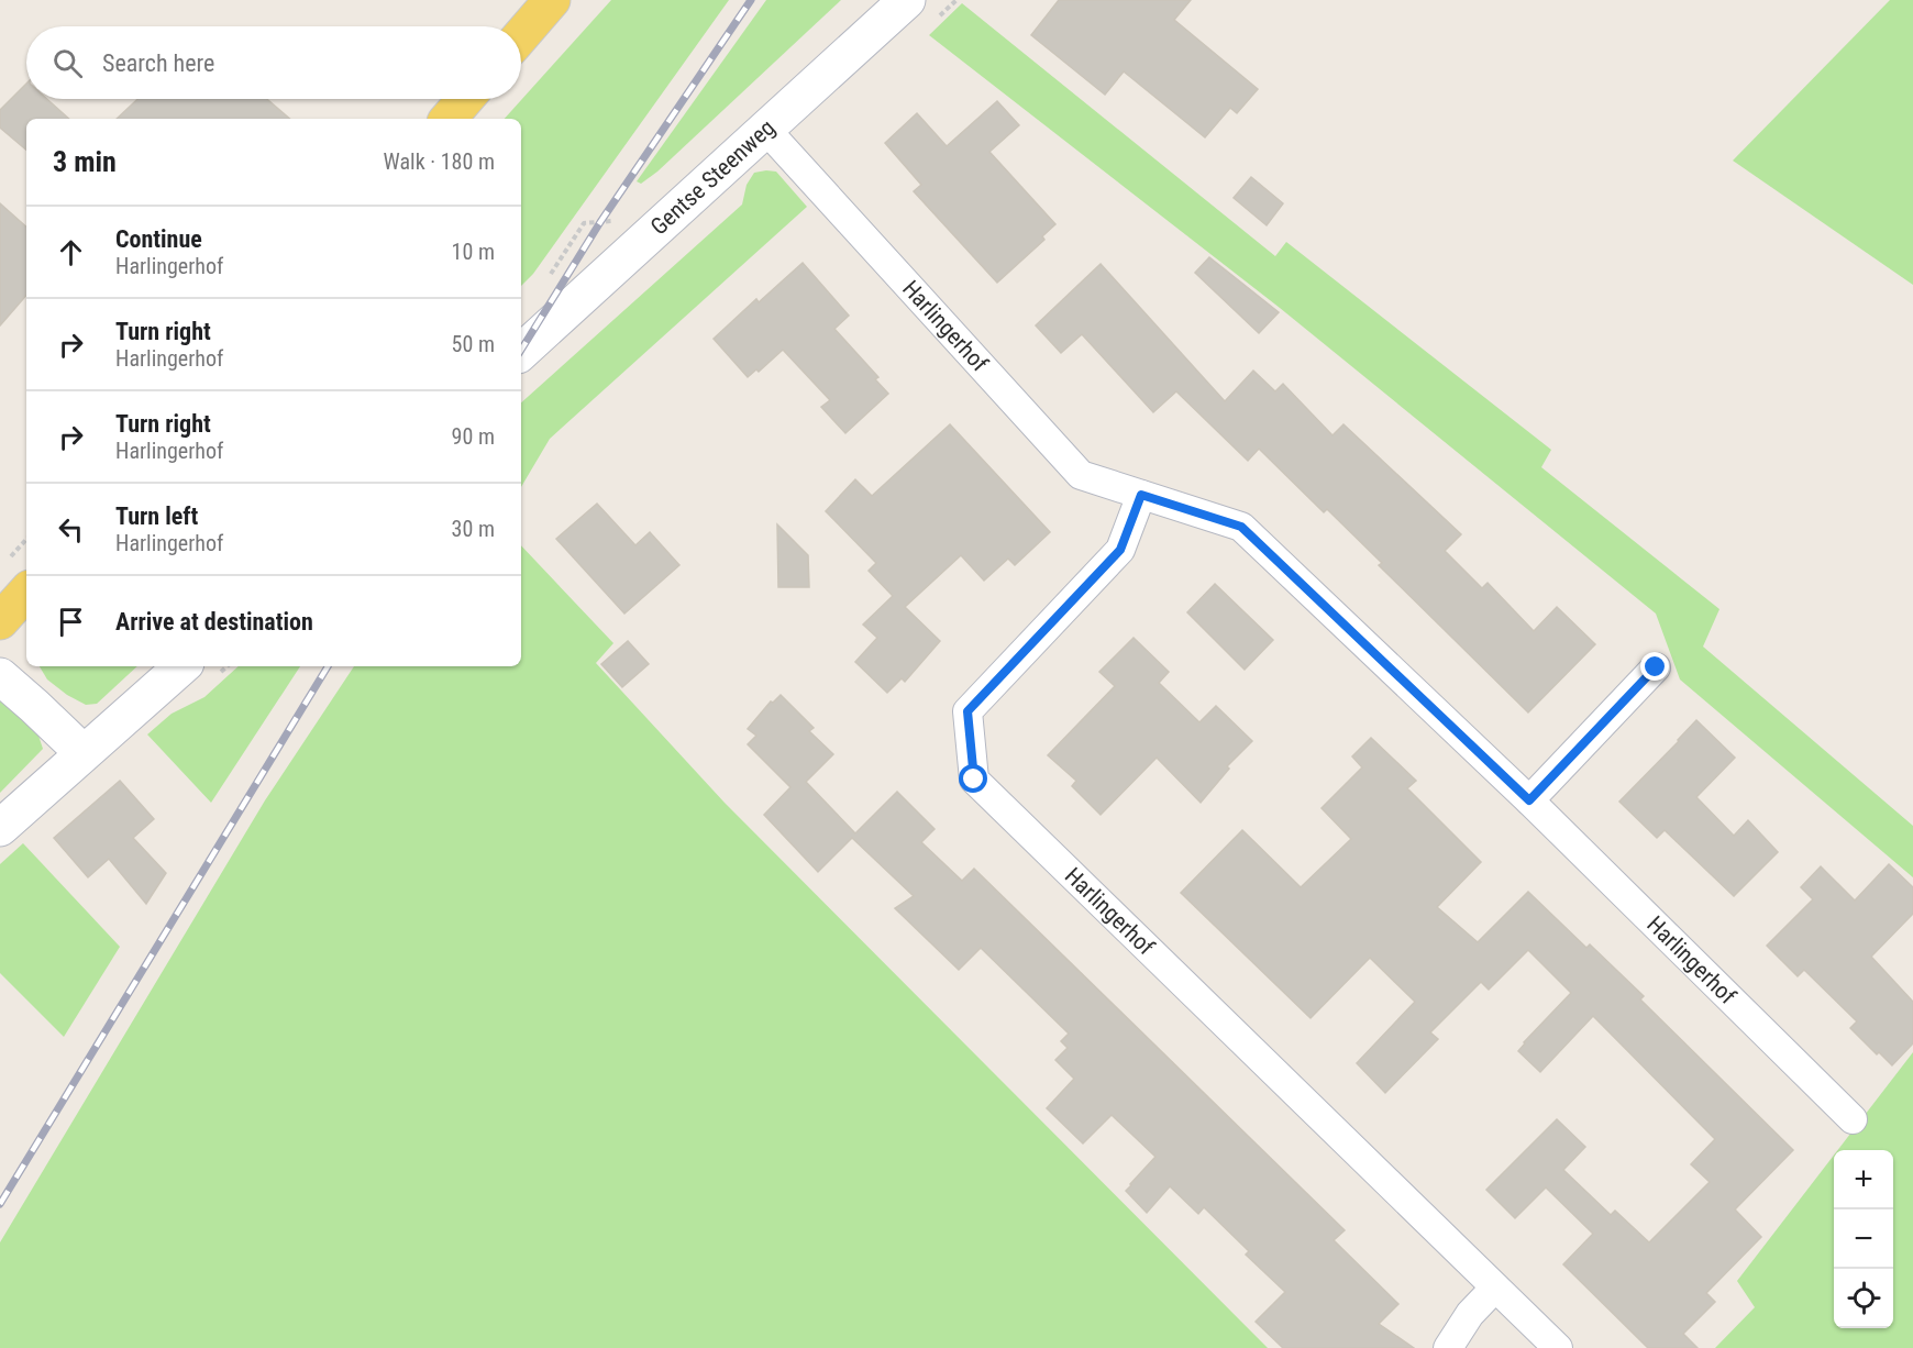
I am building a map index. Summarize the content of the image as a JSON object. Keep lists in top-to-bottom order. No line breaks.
{"streets":{"street":["Gentse Steenweg","Harlingerhof"]},"crossings":[["Gentse Steenweg","Harlingerhof"]],"page":{"search":"Search here","heading":["3 min","Walk · 180 m"],"list":[["Continue","Harlingerhof","10 m"],["Turn right","Harlingerhof","50 m"],["Turn right","Harlingerhof","90 m"],["Turn left","Harlingerhof","30 m"],"Arrive at destination"],"map_buttons":["+","−"]}}
